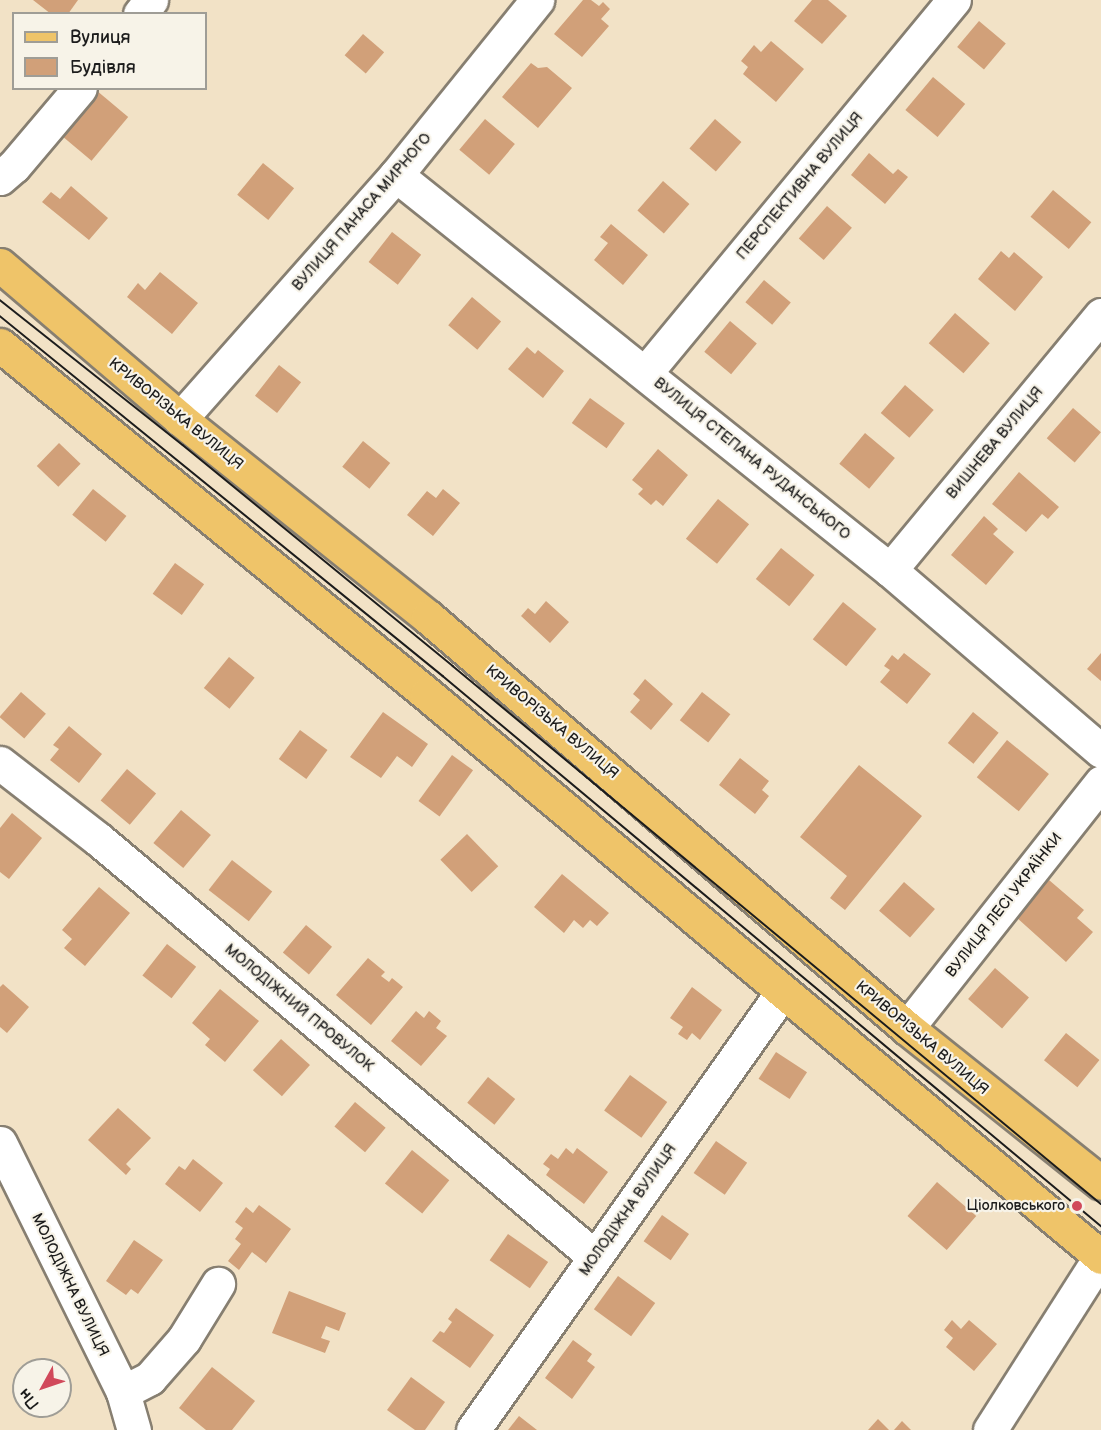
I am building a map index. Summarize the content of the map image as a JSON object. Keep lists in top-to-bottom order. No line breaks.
{"streets":{"main road":["КРИВОРІЗЬКА ВУЛИЦЯ"],"street":["ПЕРСПЕКТИВНА ВУЛИЦЯ","ВУЛИЦЯ ПАНАСА МИРНОГО","ВИШНЕВА ВУЛИЦЯ","ВУЛИЦЯ СТЕПАНА РУДАНСЬКОГО","ВУЛИЦЯ ЛЕСІ УКРАЇНКИ","МОЛОДІЖНИЙ ПРОВУЛОК","МОЛОДІЖНА ВУЛИЦЯ"]},"crossings":[["ПЕРСПЕКТИВНА ВУЛИЦЯ","ВУЛИЦЯ СТЕПАНА РУДАНСЬКОГО"],["ВУЛИЦЯ ПАНАСА МИРНОГО","КРИВОРІЗЬКА ВУЛИЦЯ"],["ВУЛИЦЯ ПАНАСА МИРНОГО","ВУЛИЦЯ СТЕПАНА РУДАНСЬКОГО"],["КРИВОРІЗЬКА ВУЛИЦЯ","ВУЛИЦЯ ЛЕСІ УКРАЇНКИ"],["ВИШНЕВА ВУЛИЦЯ","ВУЛИЦЯ СТЕПАНА РУДАНСЬКОГО"],["МОЛОДІЖНИЙ ПРОВУЛОК","МОЛОДІЖНА ВУЛИЦЯ"]],"places":["Ціолковського"],"legend":["Вулиця","Будівля"],"north":"bottom left"}
